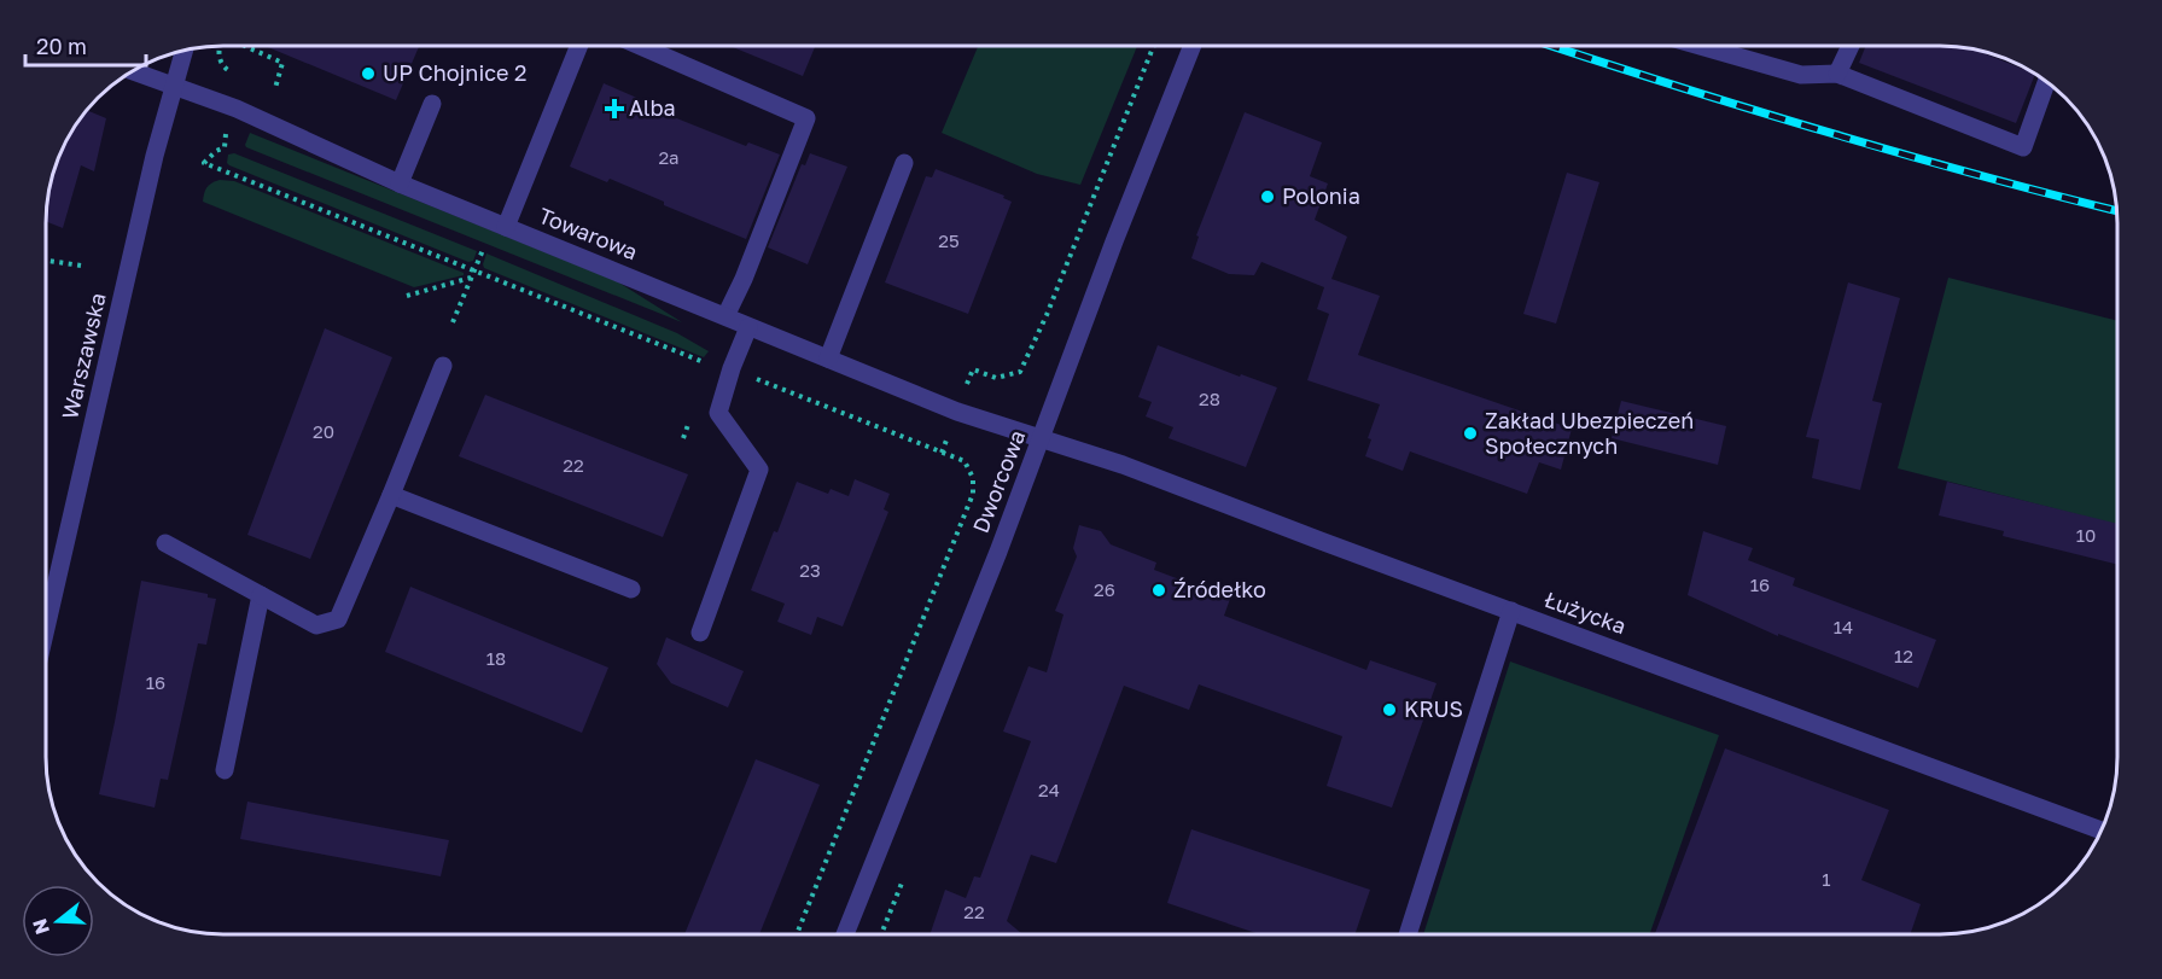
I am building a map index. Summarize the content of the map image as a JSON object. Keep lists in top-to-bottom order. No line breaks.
{"streets":{"street":["Towarowa","Warszawska","Dworcowa","Łużycka"]},"crossings":[["Towarowa","Warszawska"],["Towarowa","Dworcowa"],["Towarowa","Łużycka"],["Dworcowa","Łużycka"]],"places":{"other":["UP Chojnice 2","Polonia","Zakład Ubezpieczeń Społecznych","Źródełko","KRUS"],"health":["Alba"]},"house_numbers":["2a","25","28","20","22","10","23","16","26","14","12","18","16","24","1","22"],"scale_bar":"20 m","north":"left"}
